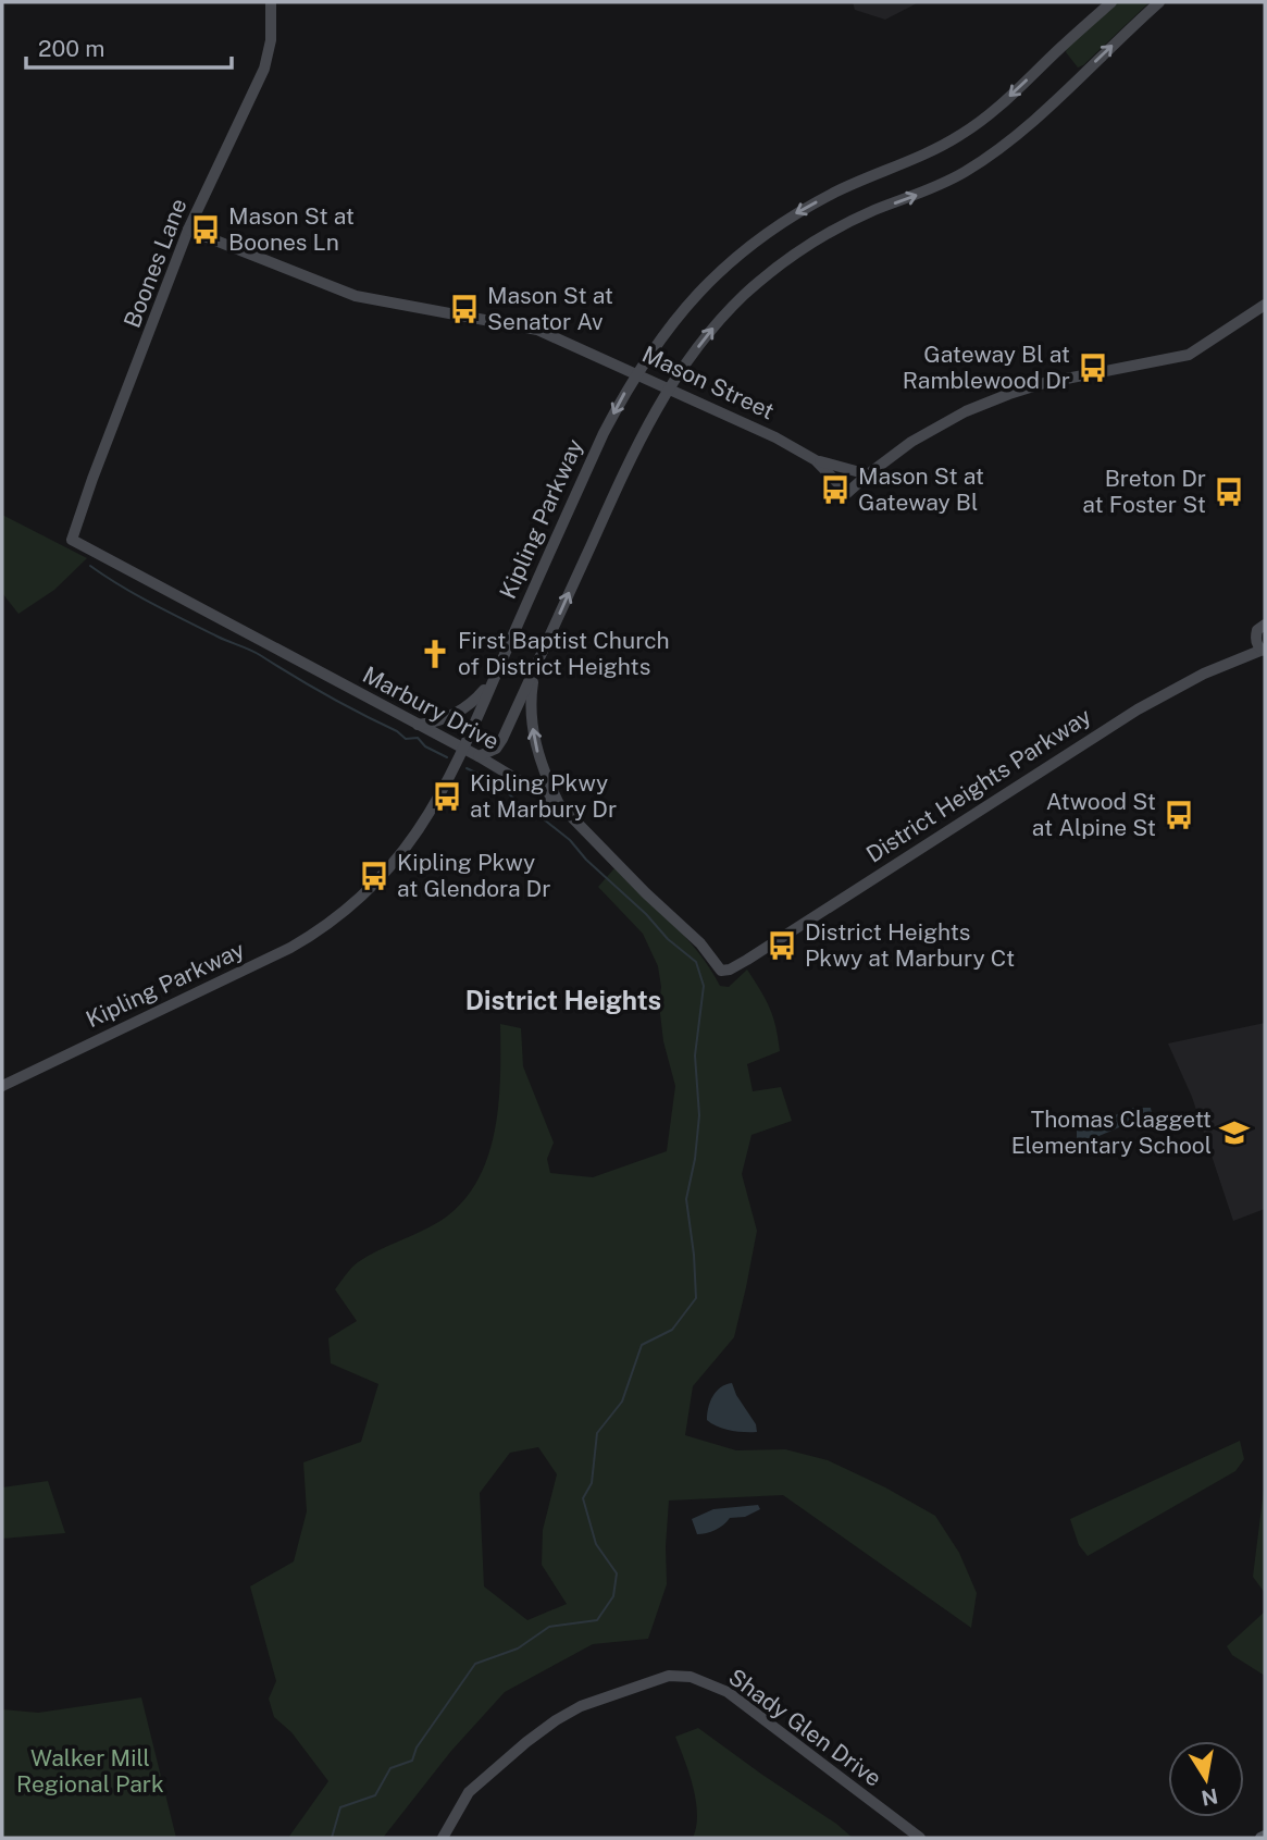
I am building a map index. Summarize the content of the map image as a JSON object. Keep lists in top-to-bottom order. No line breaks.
{"streets":{"street":["Boones Lane","Mason Street","Kipling Parkway","Marbury Drive","District Heights Parkway","Shady Glen Drive"]},"crossings":[["Boones Lane","Mason Street"],["Boones Lane","Marbury Drive"],["Mason Street","Kipling Parkway"],["Kipling Parkway","Marbury Drive"],["Marbury Drive","District Heights Parkway"]],"districts":["District Heights"],"parks":["Walker Mill Regional Park"],"places":{"bus stop":["Mason St at Boones Ln","Mason St at Senator Av","Gateway Bl at Ramblewood Dr","Mason St at Gateway Bl","Breton Dr at Foster St","Kipling Pkwy at Marbury Dr","Atwood St at Alpine St","Kipling Pkwy at Glendora Dr","District Heights Pkwy at Marbury Ct"],"church":["First Baptist Church of District Heights"],"school or university":["Thomas Claggett Elementary School"]},"scale_bar":"200 m","north":"bottom"}
